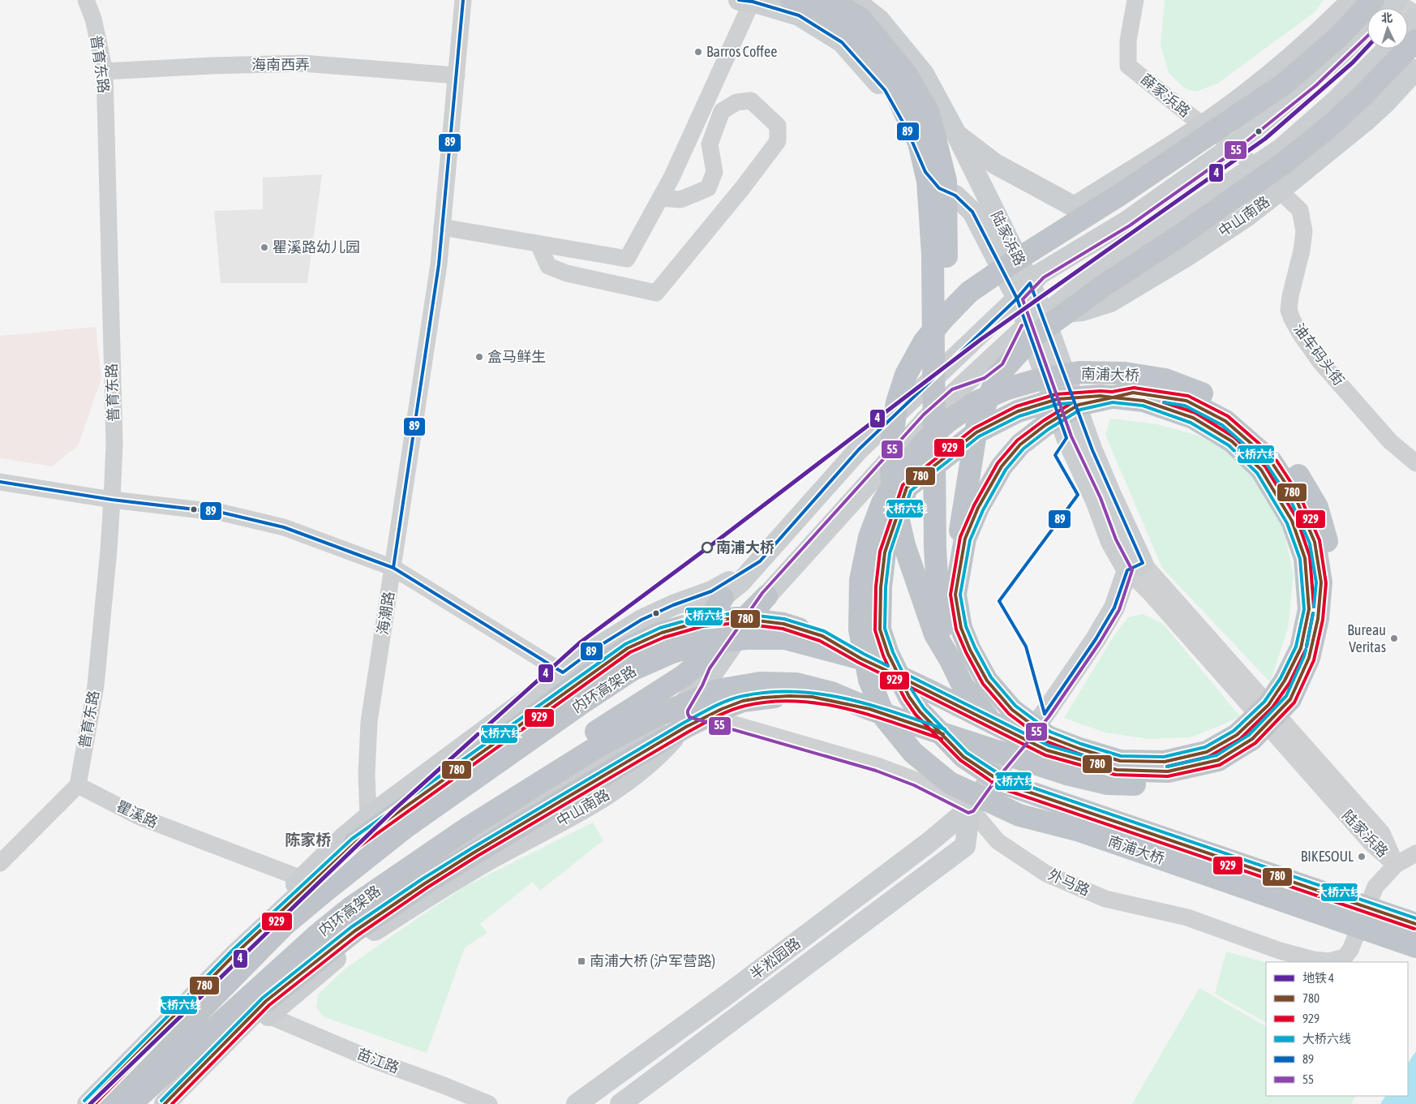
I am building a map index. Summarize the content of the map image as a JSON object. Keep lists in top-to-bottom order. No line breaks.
{"streets":{"highway":["南浦大桥","内环高架路"],"main road":["中山南路","陆家浜路","半淞园路"],"street":["普育东路","海南西弄","薛家浜路","油车码头街","海潮路","瞿溪路","外马路","苗江路"]},"crossings":[["普育东路","海南西弄"],["普育东路","瞿溪路"],["海南西弄","海潮路"],["薛家浜路","中山南路"],["薛家浜路","油车码头街"],["中山南路","陆家浜路"],["中山南路","油车码头街"],["中山南路","外马路"],["中山南路","苗江路"],["陆家浜路","外马路"],["陆家浜路","半淞园路"],["南浦大桥","内环高架路"],["外马路","半淞园路"]],"districts":["陈家桥"],"places":{"other":["Barros Coffee","瞿溪路幼儿园","盒马鲜生","南浦大桥","Bureau Veritas","BIKESOUL"],"transit":["南浦大桥 (沪军营路)"]},"lines":["transit line 89","transit line 55","metro line 4","transit line 929","transit line 780","transit line 大桥六线"],"legend":["地铁 4","780","929","大桥六线","89","55"],"north":"top"}
